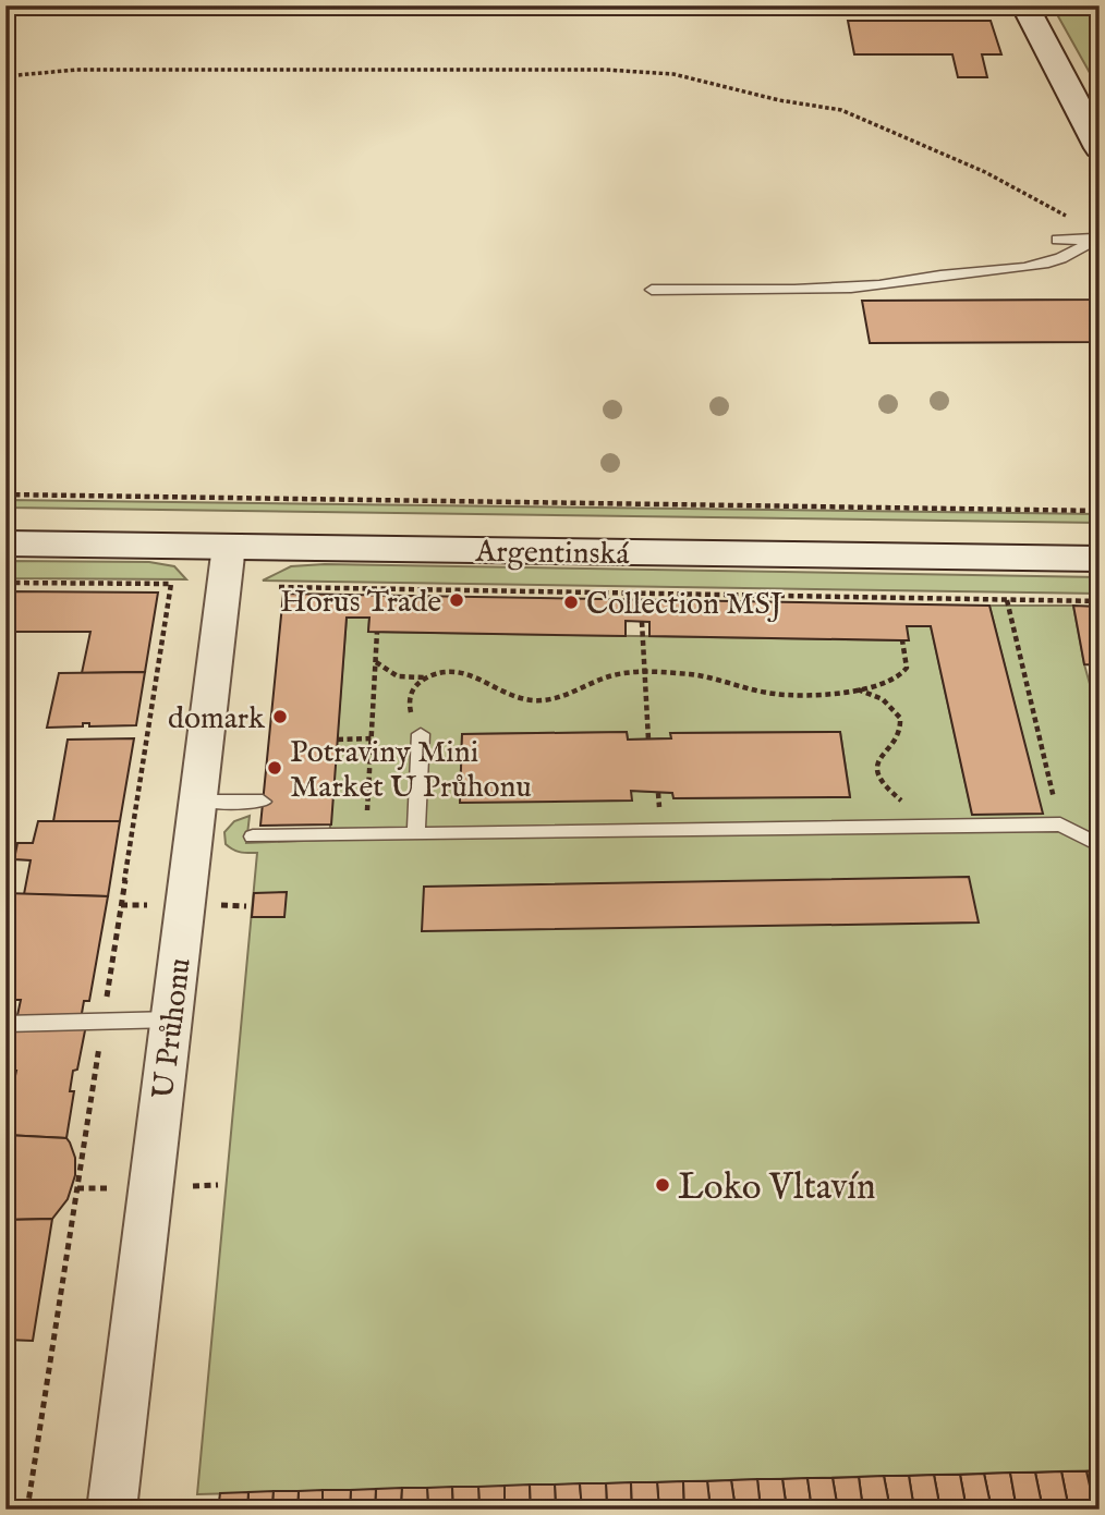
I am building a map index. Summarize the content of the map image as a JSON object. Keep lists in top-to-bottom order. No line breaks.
{"streets":{"main road":["Argentinská"],"street":["U Průhonu"]},"crossings":[["Argentinská","U Průhonu"]],"places":["Horus Trade","Collection MSJ","domark","Potraviny Mini Market U Průhonu","Loko Vltavín"]}
